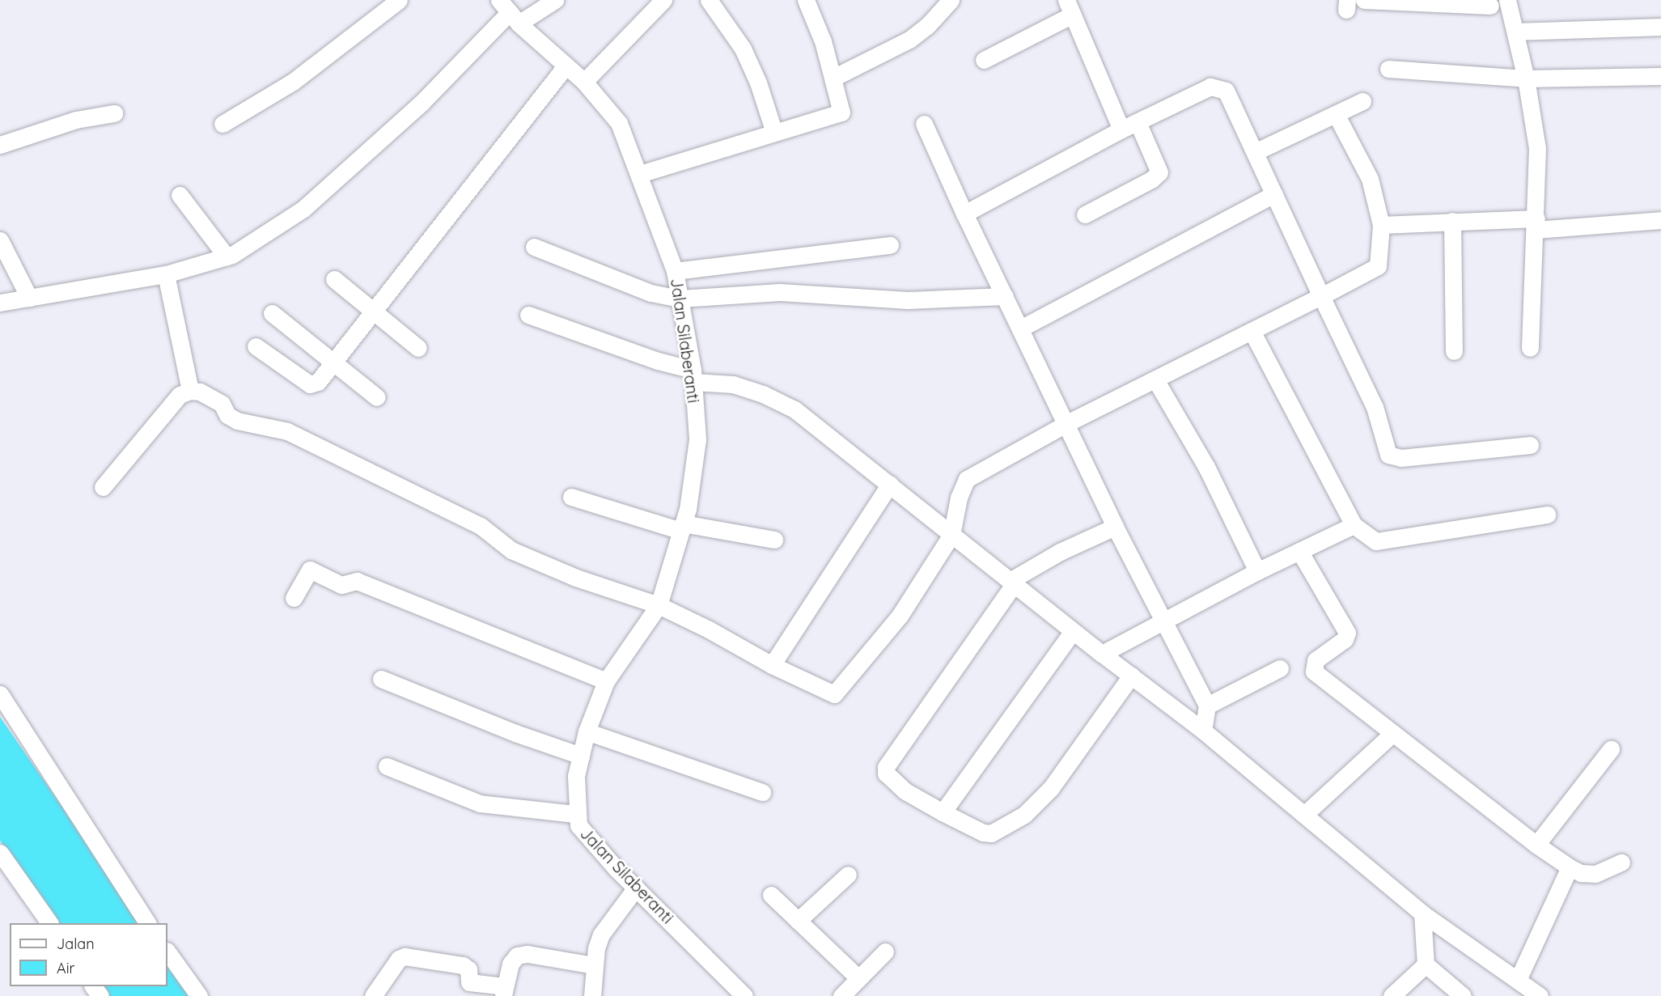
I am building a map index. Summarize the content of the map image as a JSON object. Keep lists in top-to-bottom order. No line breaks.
{"streets":{"street":["Jalan Silaberanti"]},"legend":["Jalan","Air"]}
